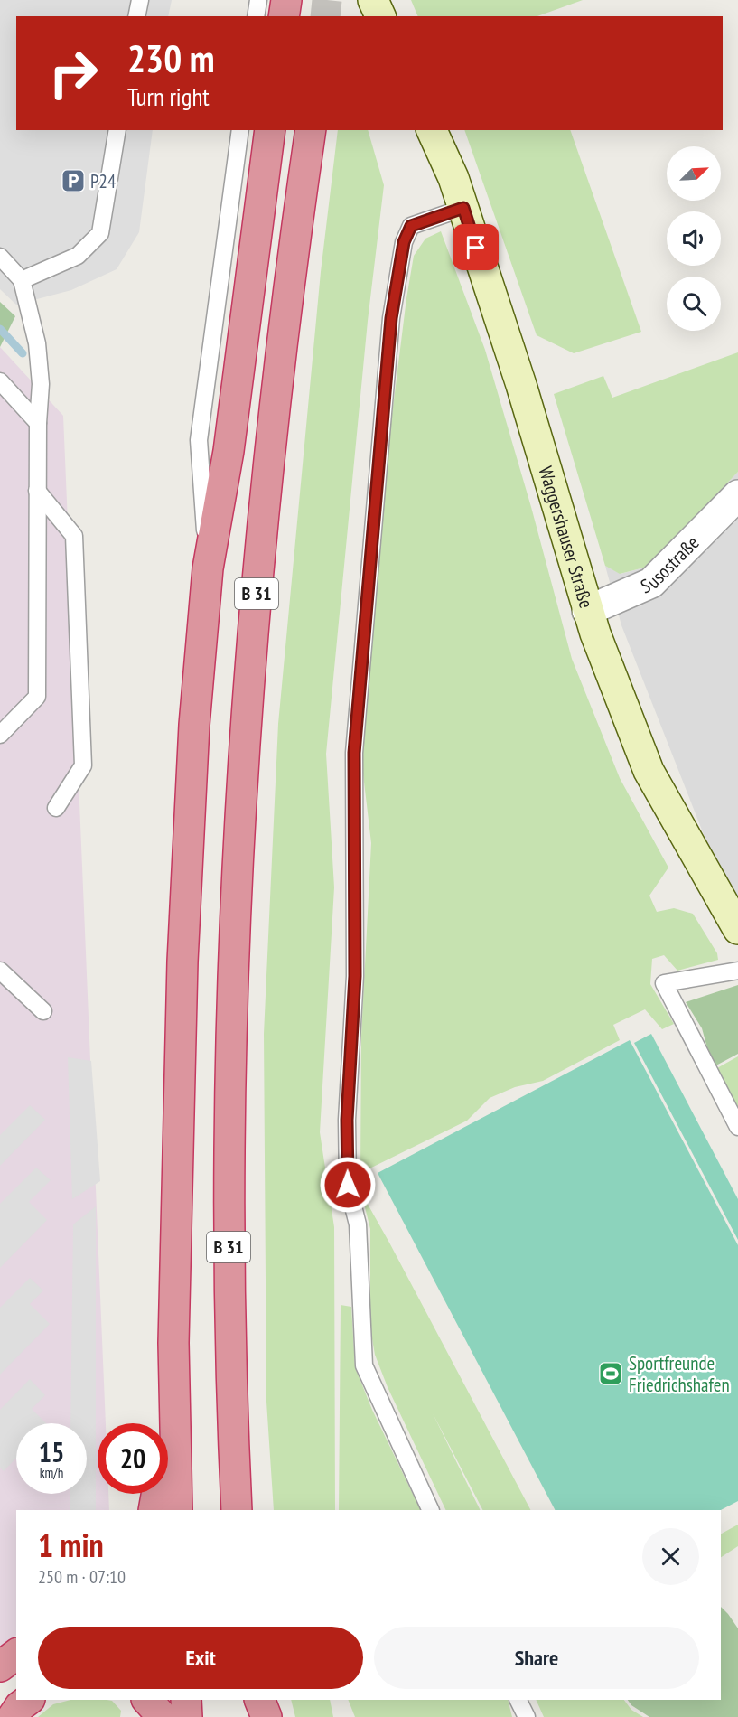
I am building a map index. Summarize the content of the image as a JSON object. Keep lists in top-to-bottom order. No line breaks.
{"streets":{"highway":["B 31"],"street":["Waggershauser Straße","Susostraße"]},"crossings":[["Waggershauser Straße","Susostraße"]],"places":{"parking":["P24"],"sports":["Sportfreunde Friedrichshafen"]},"north":"top right","page":{"turn":["230 m","Turn right"],"speed":"15 km/h","limit":"20","heading":["1 min","250 m · 07:10"],"buttons":["Exit","Share"]}}
